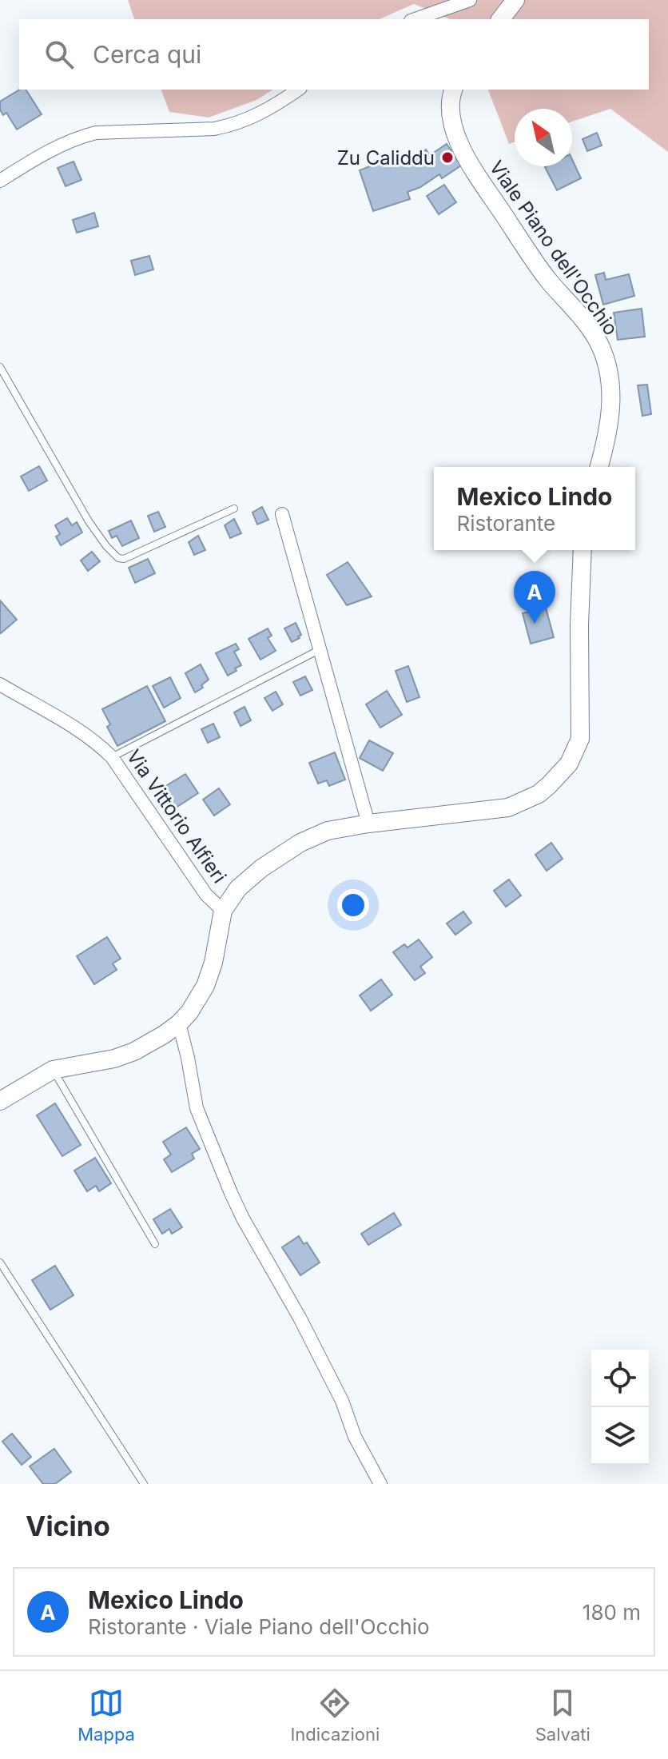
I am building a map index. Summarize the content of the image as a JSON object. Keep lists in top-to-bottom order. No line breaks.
{"streets":{"main road":["Viale Piano dell'Occhio"],"street":["Via Vittorio Alfieri"]},"places":["Zu Caliddu"],"north":"top left","page":{"search":"Cerca qui","popup":["Mexico Lindo","Ristorante"],"pins":"A","heading":"Vicino","list":[{"mark":"A","name":"Mexico Lindo","note":"Ristorante · Viale Piano dell'Occhio","value":"180 m"}],"nav":["Mappa","Indicazioni","Salvati"]}}
